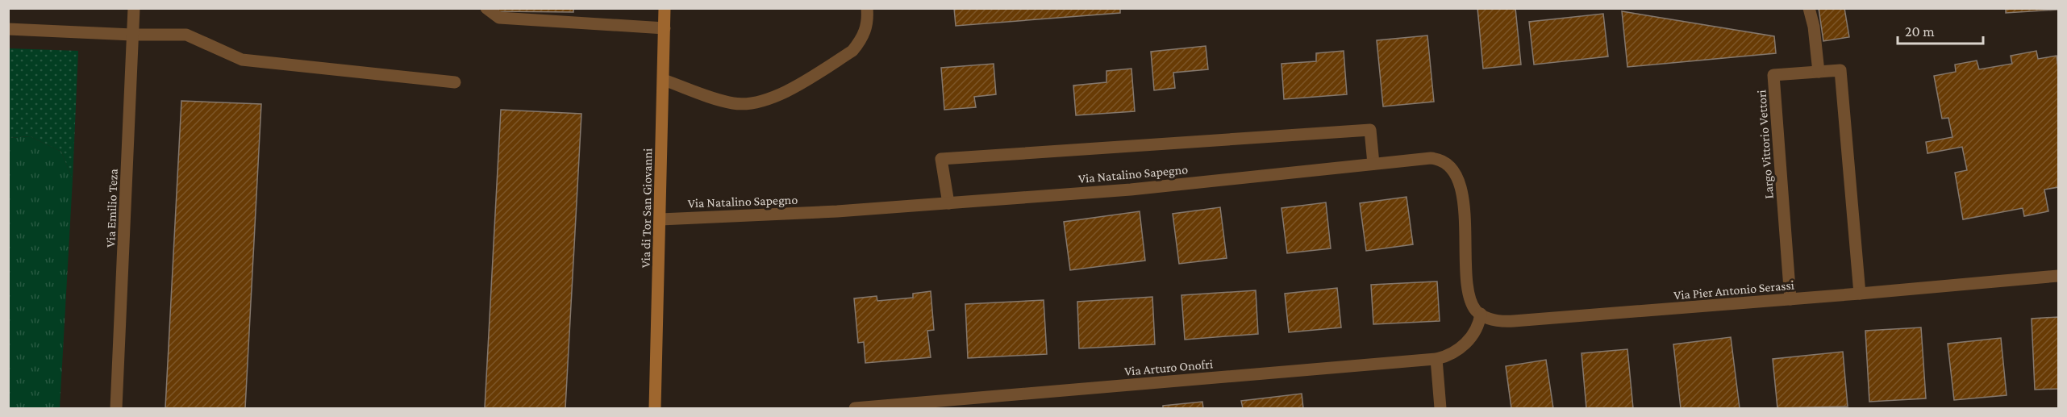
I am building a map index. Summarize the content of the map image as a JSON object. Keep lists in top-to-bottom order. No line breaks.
{"streets":{"street":["Largo Vittorio Vettori","Via Natalino Sapegno","Via Emilio Teza","Via di Tor San Giovanni","Via Pier Antonio Serassi","Via Arturo Onofri"]},"crossings":[["Largo Vittorio Vettori","Via Pier Antonio Serassi"],["Via Natalino Sapegno","Via di Tor San Giovanni"],["Via Natalino Sapegno","Via Pier Antonio Serassi"]],"scale_bar":"20 m"}
